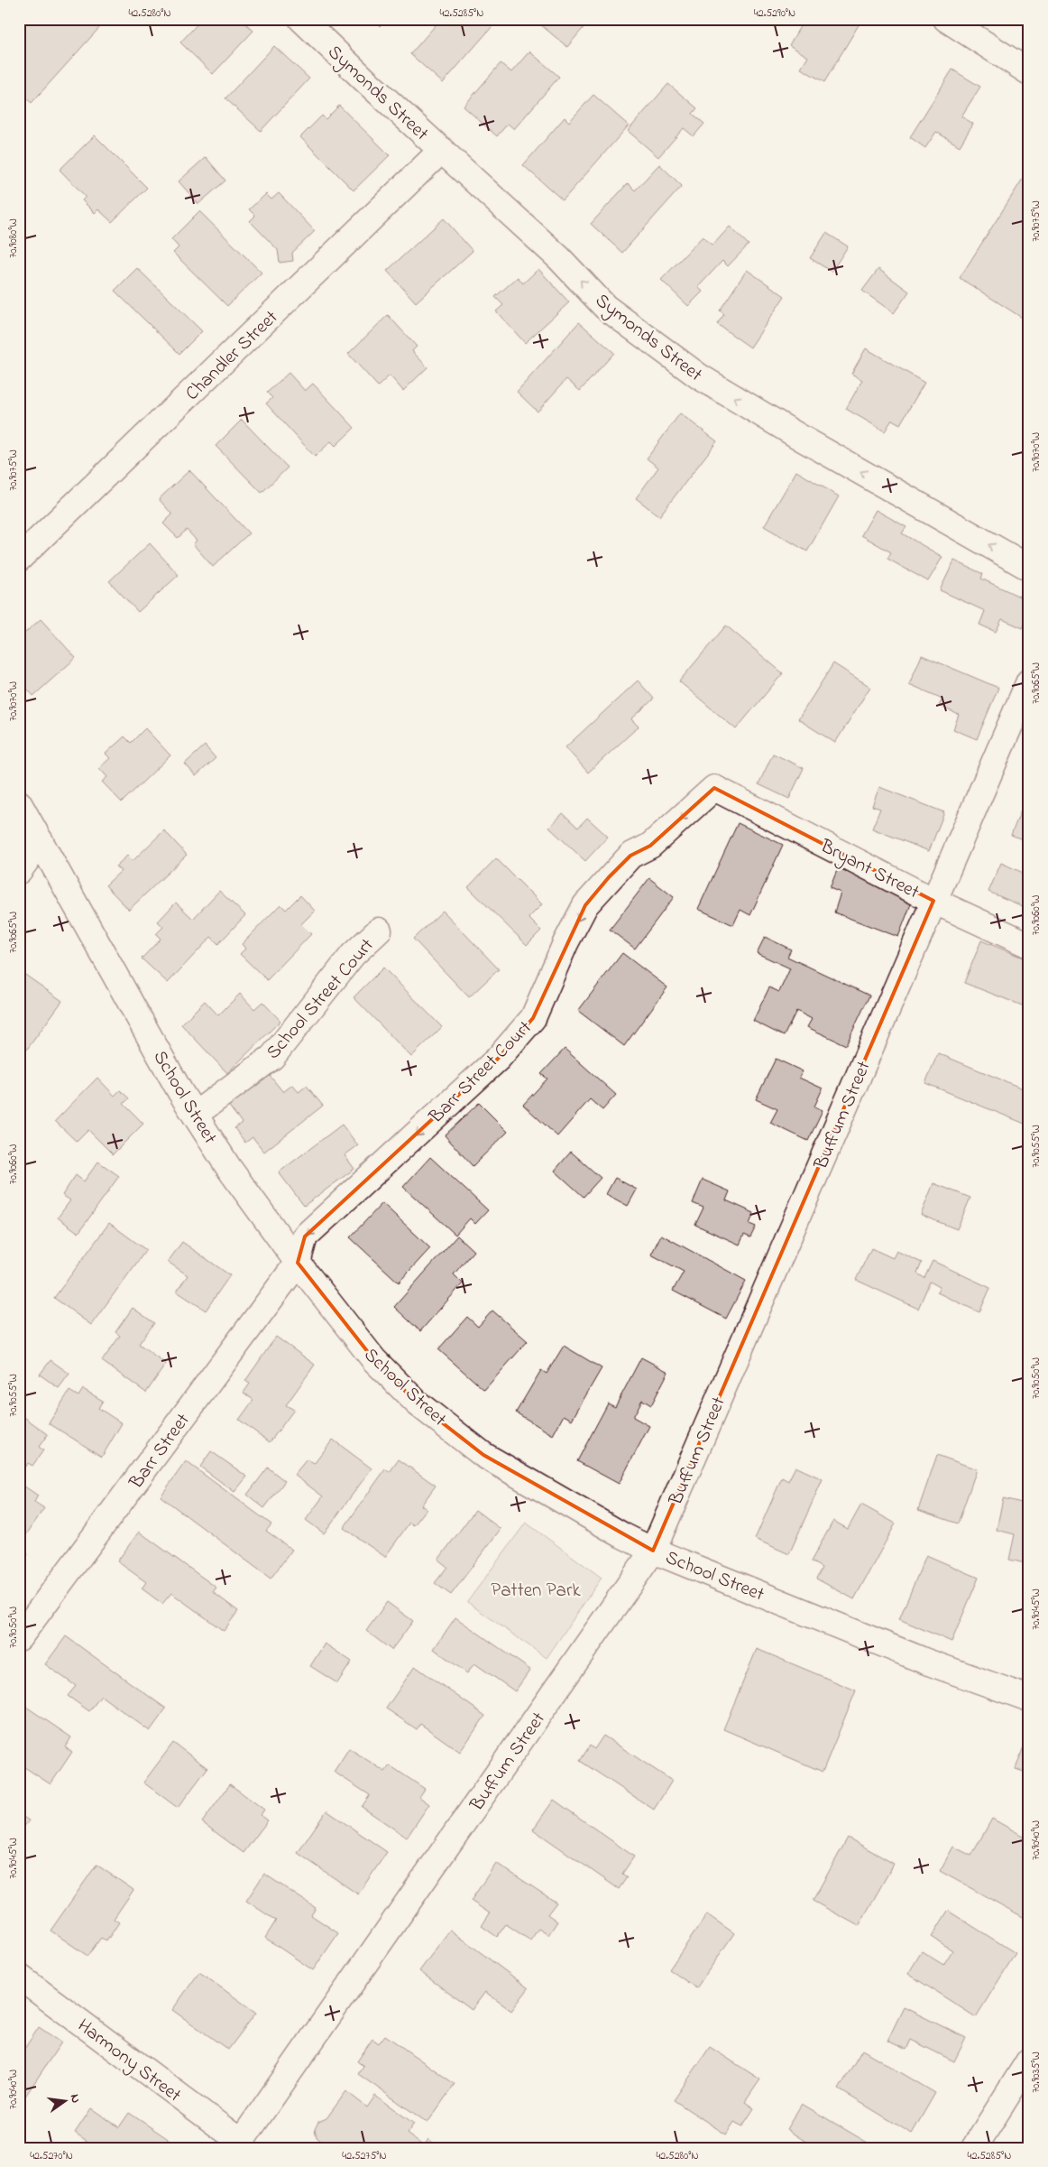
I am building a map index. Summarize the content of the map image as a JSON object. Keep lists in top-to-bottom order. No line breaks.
{"streets":{"main road":["Symonds Street","Chandler Street","Bryant Street","School Street Court","Barr Street Court","School Street","Buffum Street","Barr Street","Harmony Street"]},"crossings":[["Symonds Street","Chandler Street"],["Bryant Street","Barr Street Court"],["Bryant Street","Buffum Street"],["School Street Court","School Street"],["Barr Street Court","School Street"],["Barr Street Court","Barr Street"],["School Street","Buffum Street"],["School Street","Barr Street"],["Buffum Street","Harmony Street"]],"one_way":["Symonds Street","Barr Street Court"],"parks":["Patten Park"],"north":"right","coordinates":["42.5280°N","42.5285°N","42.5290°N","70.9075°W","70.9080°W","70.9070°W","70.9065°W","70.9060°W","70.9055°W","70.9050°W","70.9045°W","70.9040°W","70.9035°W","42.5270°N","42.5275°N"]}
